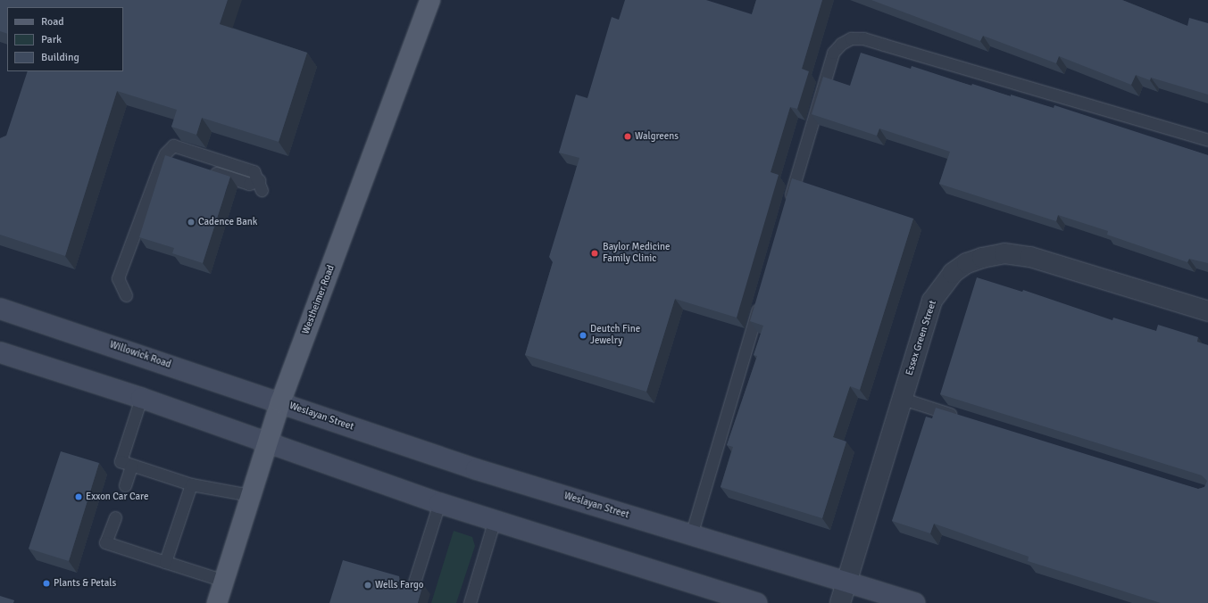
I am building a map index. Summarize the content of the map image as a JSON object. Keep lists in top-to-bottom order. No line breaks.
{"streets":{"main road":["Westheimer Road","Willowick Road","Weslayan Street"],"street":["Essex Green Street"]},"crossings":[["Westheimer Road","Willowick Road"],["Westheimer Road","Weslayan Street"],["Essex Green Street","Weslayan Street"],["Willowick Road","Weslayan Street"]],"places":["Walgreens","Cadence Bank","Baylor Medicine Family Clinic","Deutch Fine Jewelry","Exxon Car Care","Plants & Petals","Wells Fargo"],"legend":["Road","Park","Building"]}
